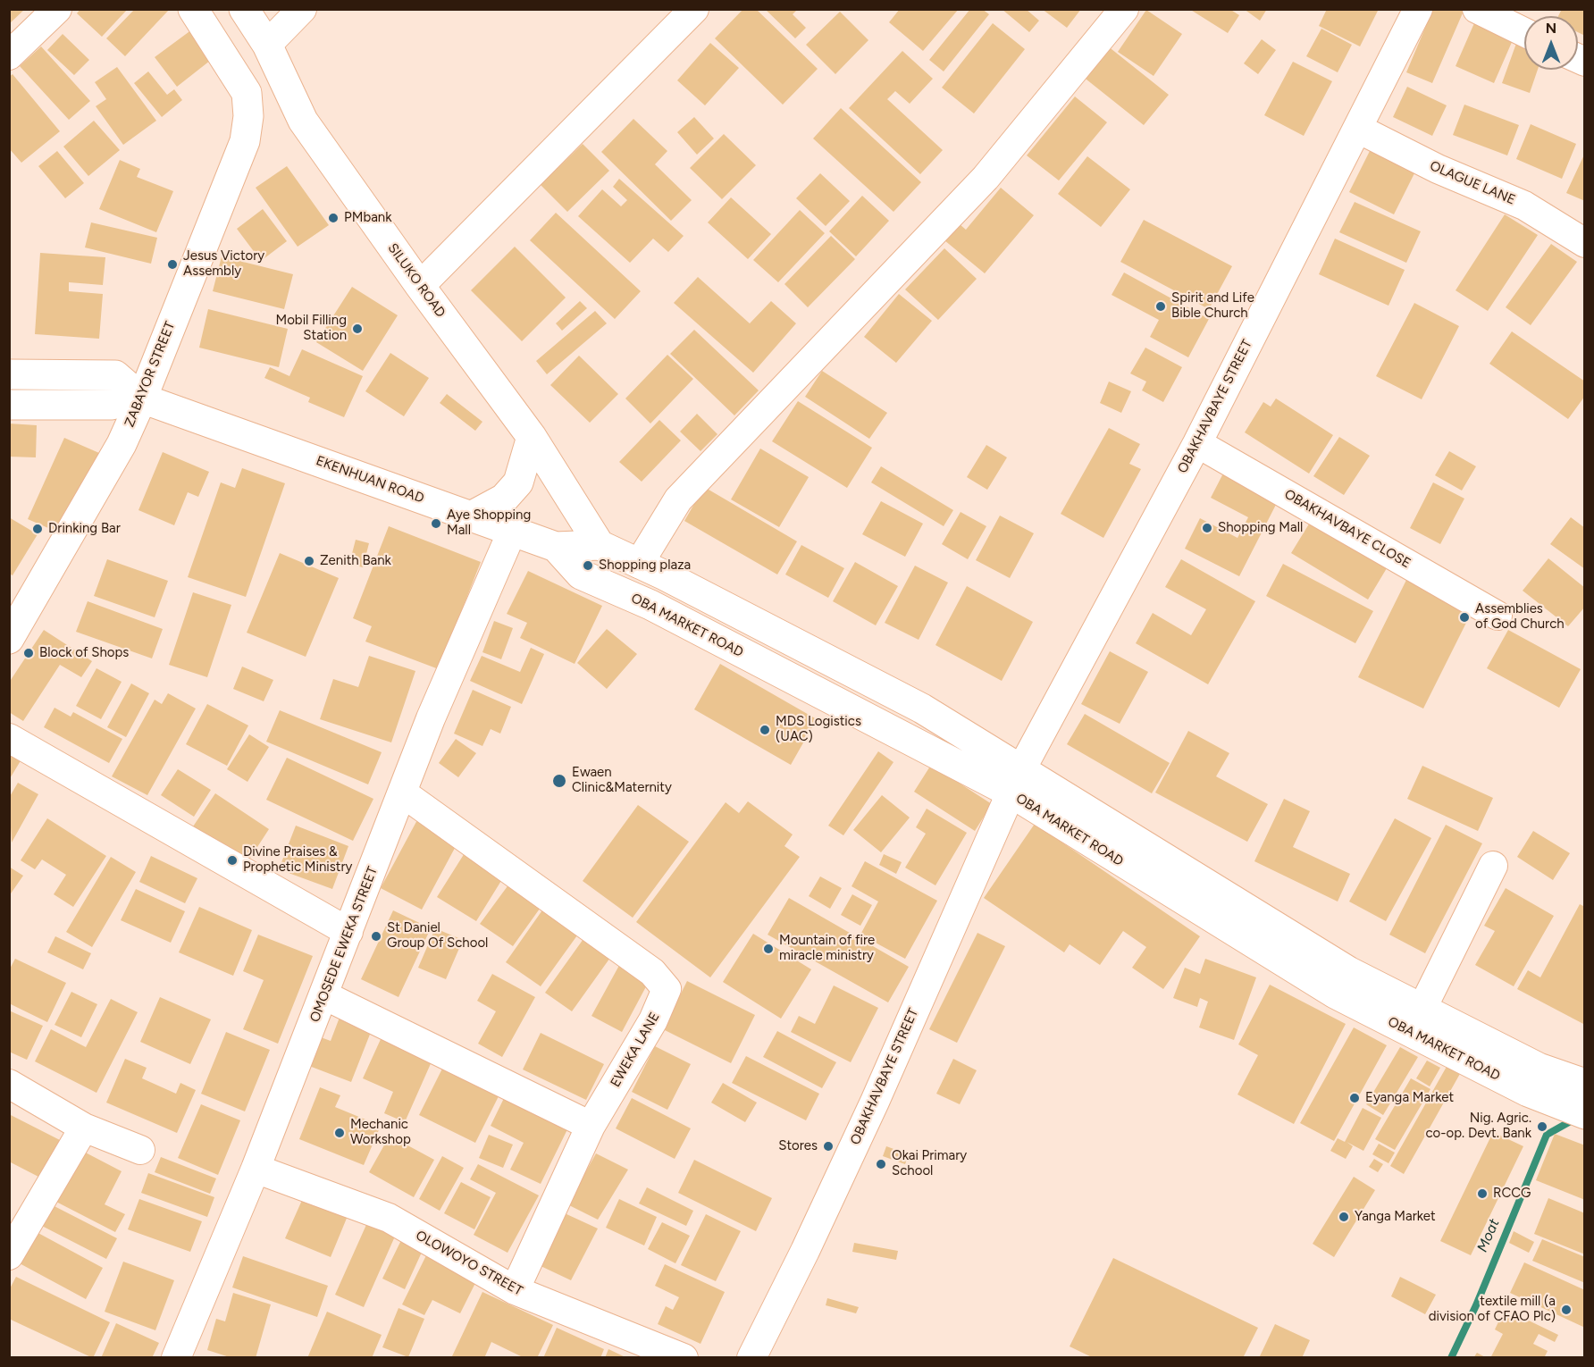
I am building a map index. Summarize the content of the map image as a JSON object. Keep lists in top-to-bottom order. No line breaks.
{"streets":{"main road":["SILUKO ROAD","ZABAYOR STREET","EKENHUAN ROAD","OBA MARKET ROAD"],"street":["OLAGUE LANE","OBAKHAVBAYE STREET","OBAKHAVBAYE CLOSE","OMOSEDE EWEKA STREET","EWEKA LANE","OLOWOYO STREET"]},"crossings":[["OLAGUE LANE","OBAKHAVBAYE STREET"],["SILUKO ROAD","EKENHUAN ROAD"],["SILUKO ROAD","OBA MARKET ROAD"],["ZABAYOR STREET","EKENHUAN ROAD"],["OBAKHAVBAYE STREET","OBAKHAVBAYE CLOSE"],["OBAKHAVBAYE STREET","OBA MARKET ROAD"],["EKENHUAN ROAD","OBA MARKET ROAD"],["EKENHUAN ROAD","OMOSEDE EWEKA STREET"],["OMOSEDE EWEKA STREET","EWEKA LANE"],["OMOSEDE EWEKA STREET","OLOWOYO STREET"],["EWEKA LANE","OLOWOYO STREET"]],"water":["Moat"],"places":["PMbank","Jesus Victory Assembly","Spirit and Life Bible Church","Mobil Filling Station","Aye Shopping Mall","Shopping Mall","Drinking Bar","Zenith Bank","Shopping plaza","Assemblies of God Church","Block of Shops","MDS Logistics (UAC)","Ewaen Clinic&Maternity","Divine Praises & Prophetic Ministry","St Daniel Group Of School","Mountain of fire miracle ministry","Eyanga Market","Nig. Agric. co-op. Devt. Bank","Mechanic Workshop","Stores","Okai Primary School","RCCG","Yanga Market","textile mill (a division of CFAO Plc)"],"north":"top"}
